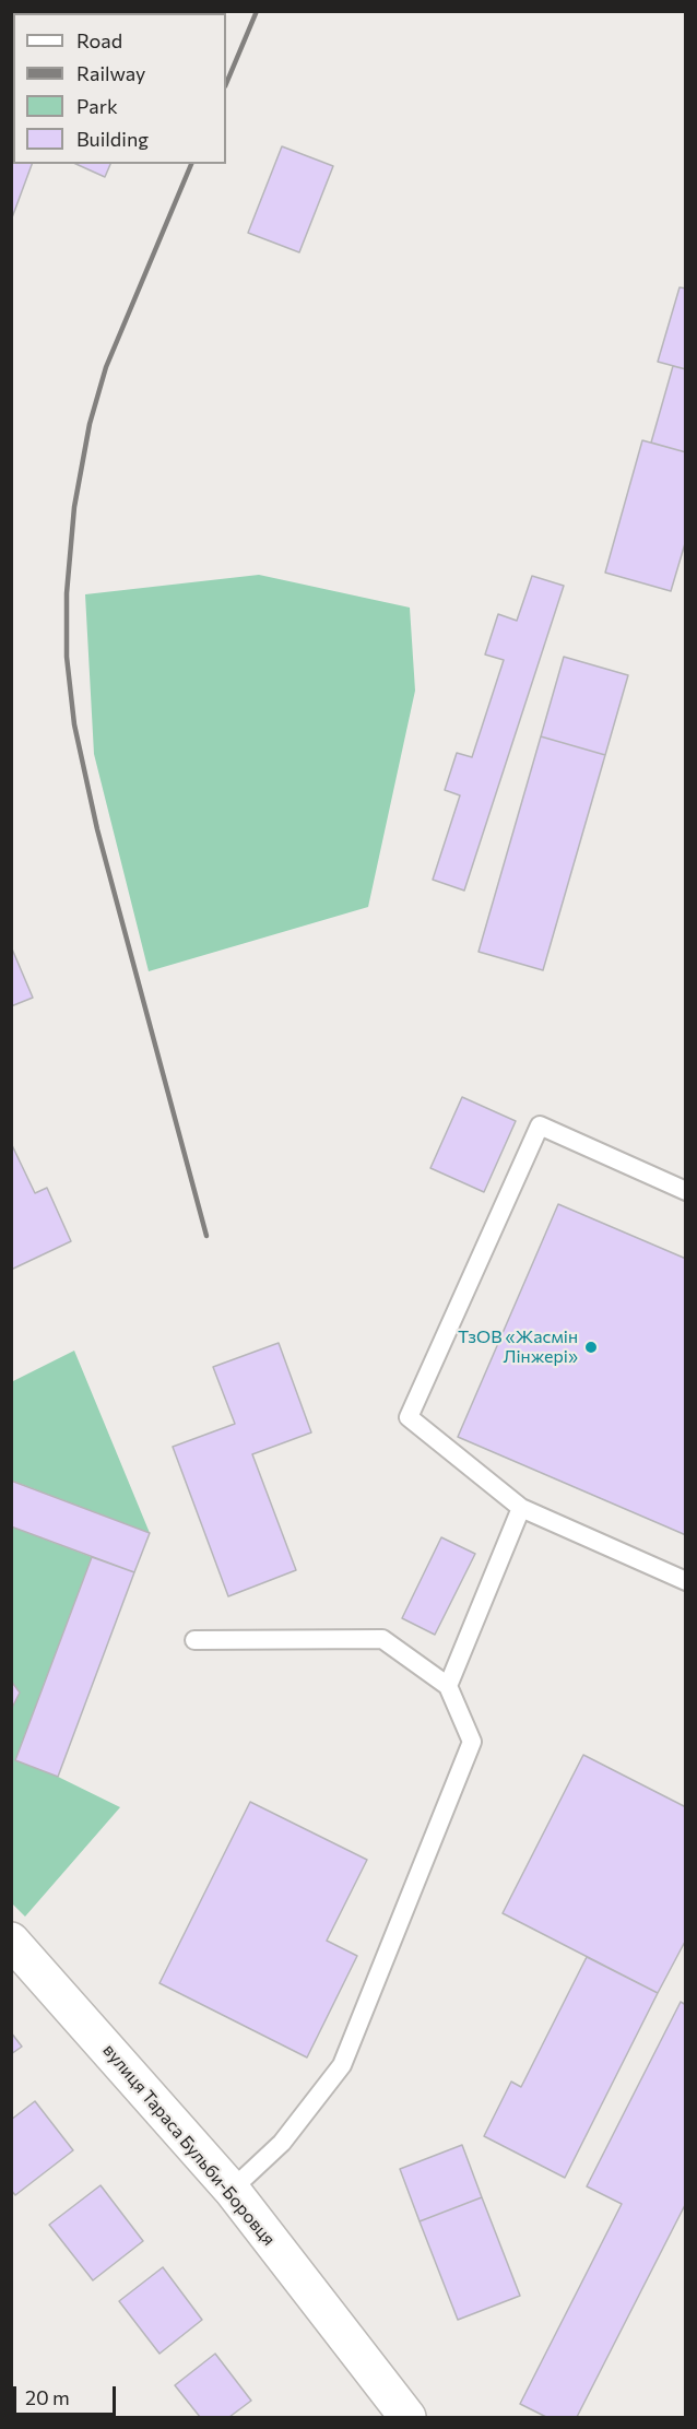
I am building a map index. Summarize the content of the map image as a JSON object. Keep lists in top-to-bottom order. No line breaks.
{"streets":{"street":["вулиця Тараса Бульби-Боровця"]},"places":["ТзОВ «Жасмін Лінжері»"],"legend":["Road","Railway","Park","Building"],"scale_bar":"20 m"}
